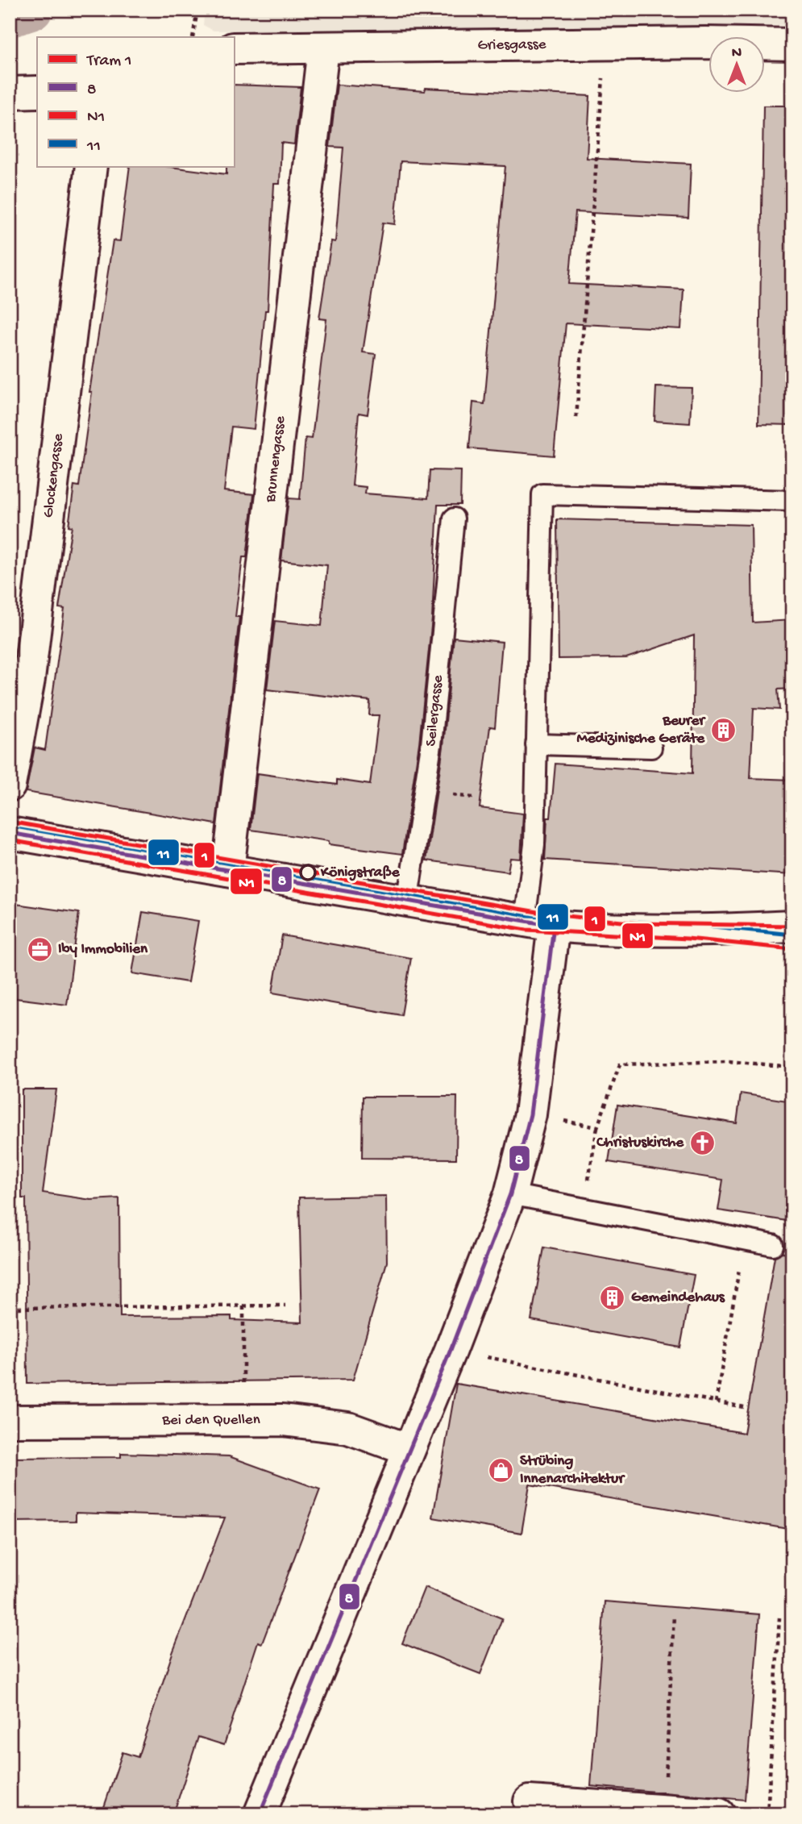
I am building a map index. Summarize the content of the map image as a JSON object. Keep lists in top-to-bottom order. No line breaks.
{"streets":{"street":["Griesgasse","Brunnengasse","Glockengasse","Bei den Quellen"],"lane":["Seilergasse"]},"crossings":[["Griesgasse","Brunnengasse"]],"places":{"building":["Beurer Medizinische Geräte","Gemeindehaus"],"other":["Königstraße"],"office":["Iby Immobilien"],"church":["Christuskirche"],"shop":["Strübing Innenarchitektur"]},"lines":["tram line 1","transit line 11","transit line 8","transit line N1"],"legend":["Tram 1","8","N1","11"],"north":"top"}
